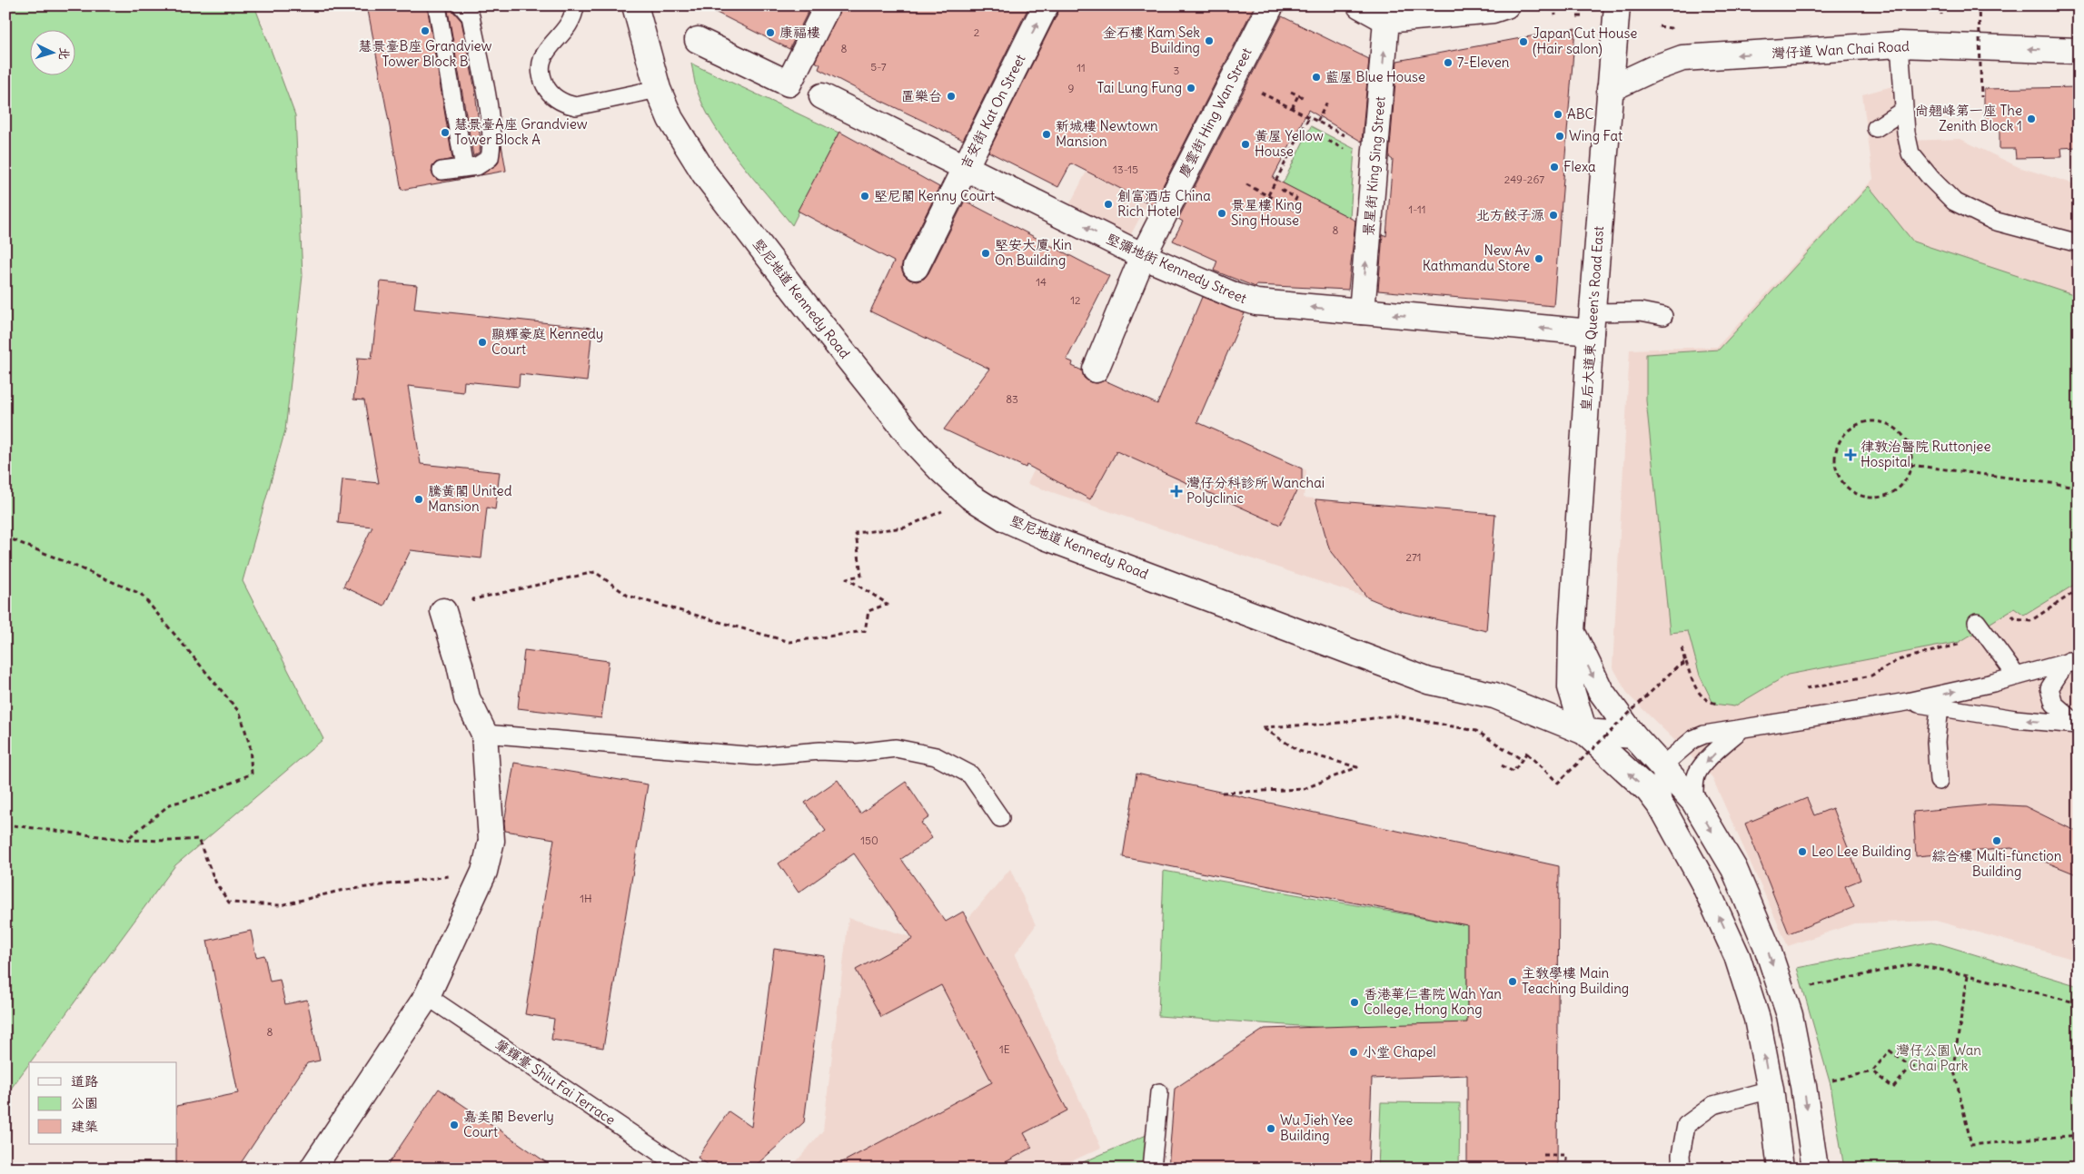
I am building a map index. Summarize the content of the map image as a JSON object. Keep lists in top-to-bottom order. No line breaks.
{"streets":{"street":["灣仔道 Wan Chai Road","吉安街 Kat On Street","慶雲街 Hing Wan Street","景星街 King Sing Street","堅彌地街 Kennedy Street","堅尼地道 Kennedy Road","皇后大道東 Queen's Road East"],"lane":["肇輝臺 Shiu Fai Terrace"]},"crossings":[["灣仔道 Wan Chai Road","皇后大道東 Queen's Road East"],["吉安街 Kat On Street","堅彌地街 Kennedy Street"],["慶雲街 Hing Wan Street","堅彌地街 Kennedy Street"],["景星街 King Sing Street","堅彌地街 Kennedy Street"],["堅彌地街 Kennedy Street","皇后大道東 Queen's Road East"],["堅尼地道 Kennedy Road","皇后大道東 Queen's Road East"]],"one_way":["灣仔道 Wan Chai Road","吉安街 Kat On Street","景星街 King Sing Street","堅彌地街 Kennedy Street"],"parks":["灣仔公園 Wan Chai Park"],"places":{"other":["慧景臺B座 Grandview Tower Block B","康福樓","金石樓 Kam Sek Building","Japan Cut House (Hair salon)","7-Eleven","藍屋 Blue House","Tai Lung Fung","置樂台","ABC","尚翹峰第一座 The Zenith Block 1","慧景臺A座 Grandview Tower Block A","新城樓 Newtown Mansion","Wing Fat","黃屋 Yellow House","Flexa","堅尼閣 Kenny Court","創富酒店 China Rich Hotel","景星樓 King Sing House","北方餃子源","堅安大廈 Kin On Building","New Av Kathmandu Store","顯輝豪庭 Kennedy Court","騰黃閣 United Mansion","綜合樓 Multi-function Building","Leo Lee Building","主教學樓 Main Teaching Building","香港華仁書院 Wah Yan College, Hong Kong","小堂 Chapel","嘉美閣 Beverly Court","Wu Jieh Yee Building"],"health":["律敦治醫院 Ruttonjee Hospital","灣仔分科診所 Wanchai Polyclinic"]},"house_numbers":["2","8","5-7","11","3","9","13-15","249-267","1-11","8","14","12","83","271","150","1H","8","1E"],"legend":["道路","公園","建築"],"north":"right"}
